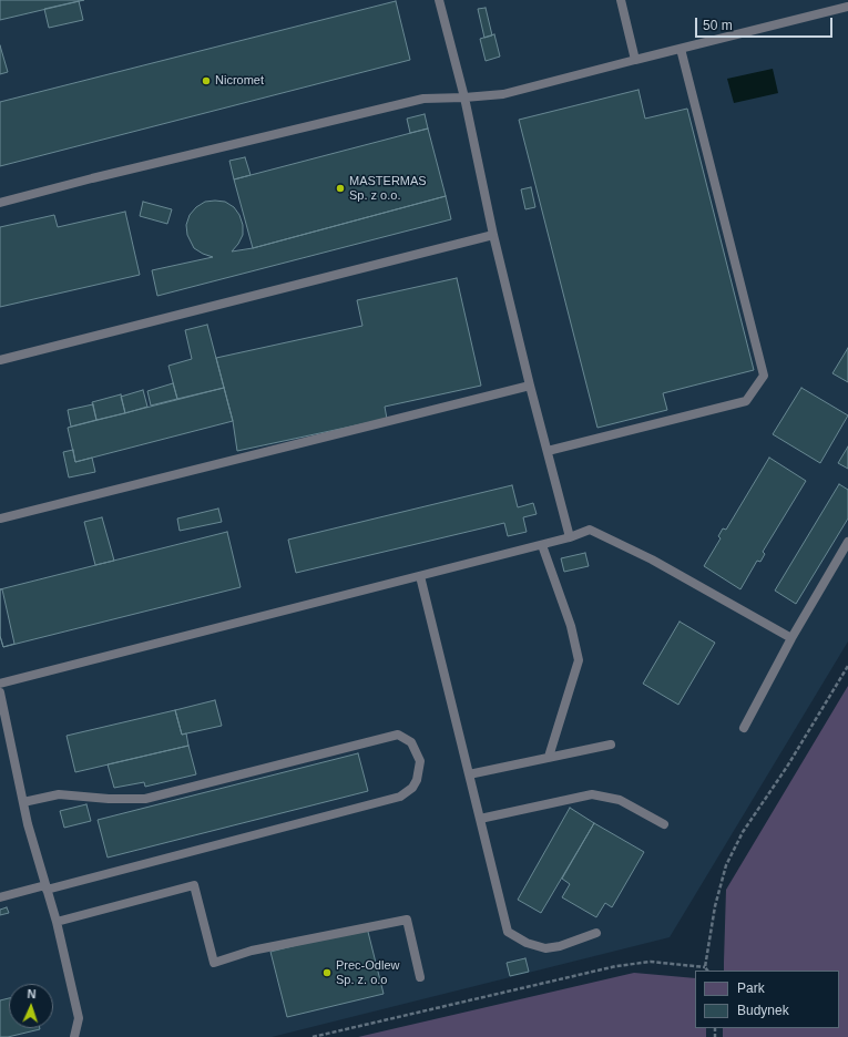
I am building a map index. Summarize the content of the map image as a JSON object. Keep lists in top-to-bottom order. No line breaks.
{"places":["Nicromet","MASTERMAS Sp. z o.o.","Prec-Odlew Sp. z. o.o"],"legend":["Park","Budynek"],"scale_bar":"50 m","north":"top"}
